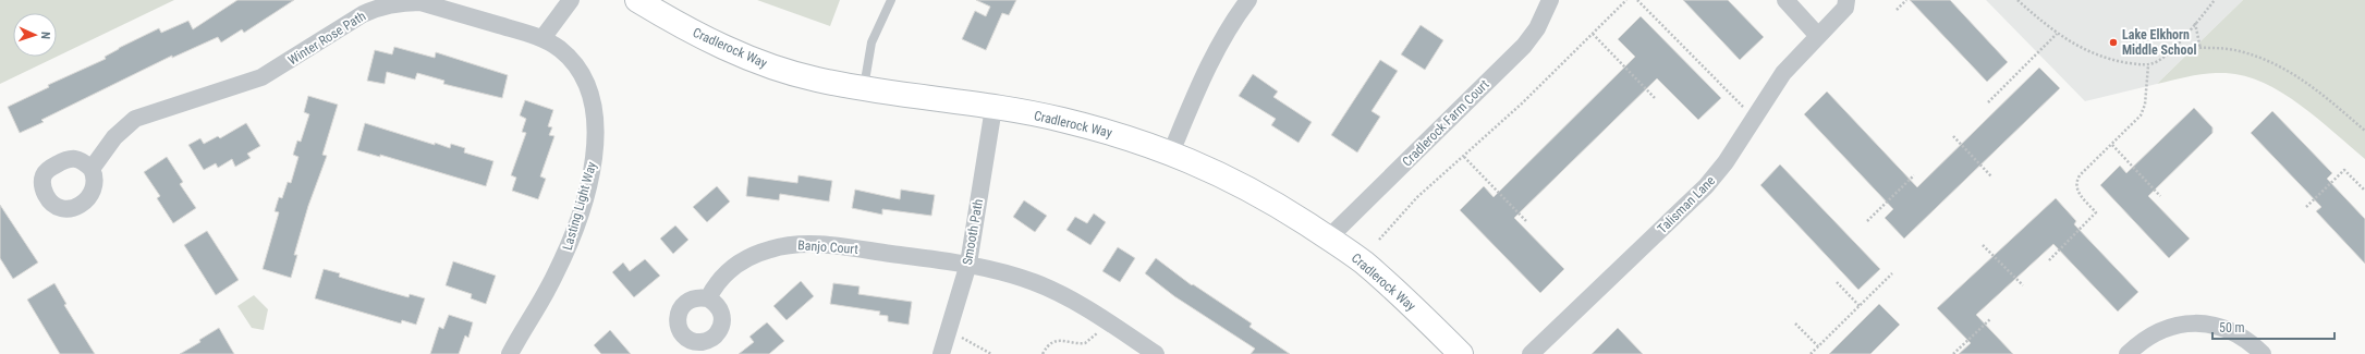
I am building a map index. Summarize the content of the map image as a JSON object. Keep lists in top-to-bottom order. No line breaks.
{"streets":{"street":["Winter Rose Path","Cradlerock Way","Cradlerock Farm Court","Talisman Lane","Lasting Light Way","Smooth Path","Banjo Court"]},"crossings":[["Winter Rose Path","Lasting Light Way"],["Cradlerock Way","Cradlerock Farm Court"],["Cradlerock Way","Smooth Path"],["Smooth Path","Banjo Court"]],"places":["Lake Elkhorn Middle School"],"scale_bar":"50 m","north":"right"}
